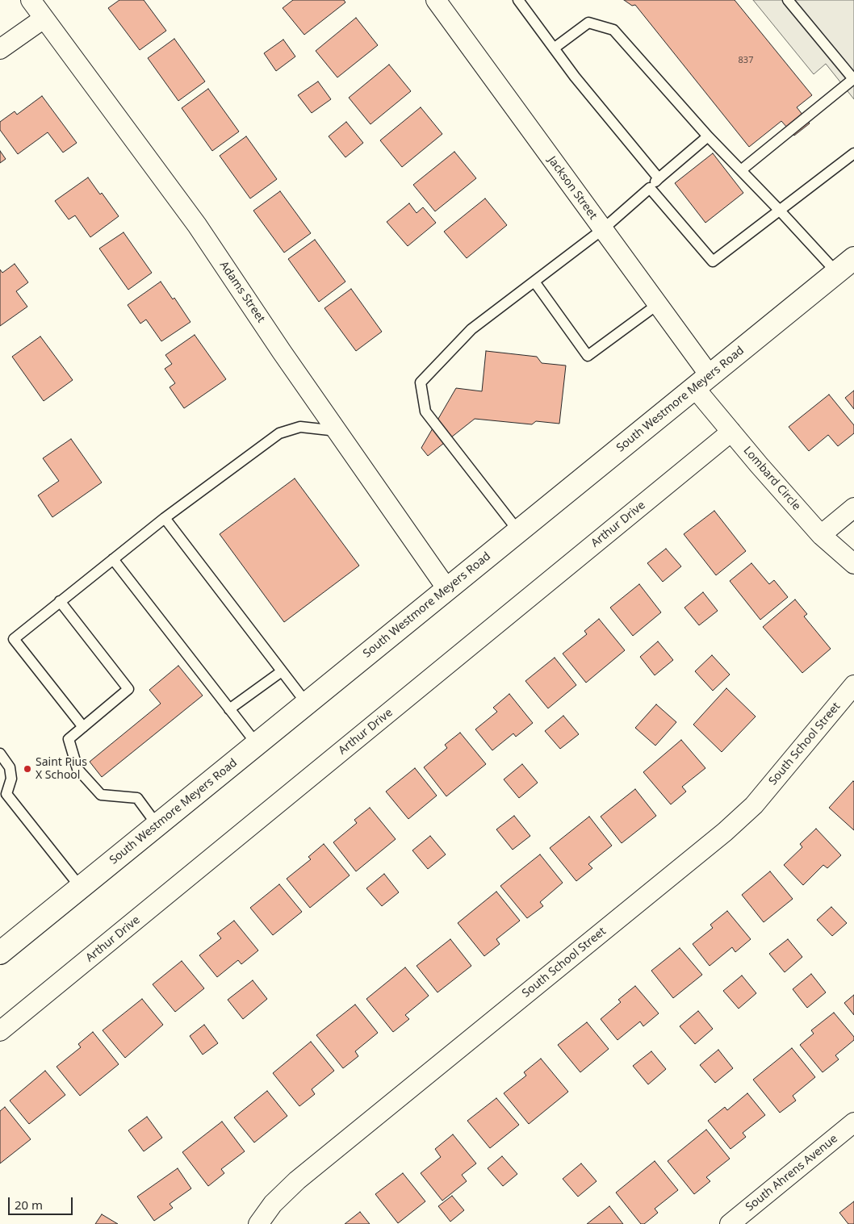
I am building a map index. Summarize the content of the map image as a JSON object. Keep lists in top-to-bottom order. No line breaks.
{"streets":{"street":["Jackson Street","Adams Street","South Westmore Meyers Road","Lombard Circle","Arthur Drive","South School Street","South Ahrens Avenue"]},"crossings":[["Jackson Street","South Westmore Meyers Road"],["Jackson Street","Lombard Circle"],["Adams Street","South Westmore Meyers Road"],["South Westmore Meyers Road","Lombard Circle"],["Lombard Circle","Arthur Drive"]],"places":["Saint Pius X School"],"house_numbers":["837"],"scale_bar":"20 m"}
